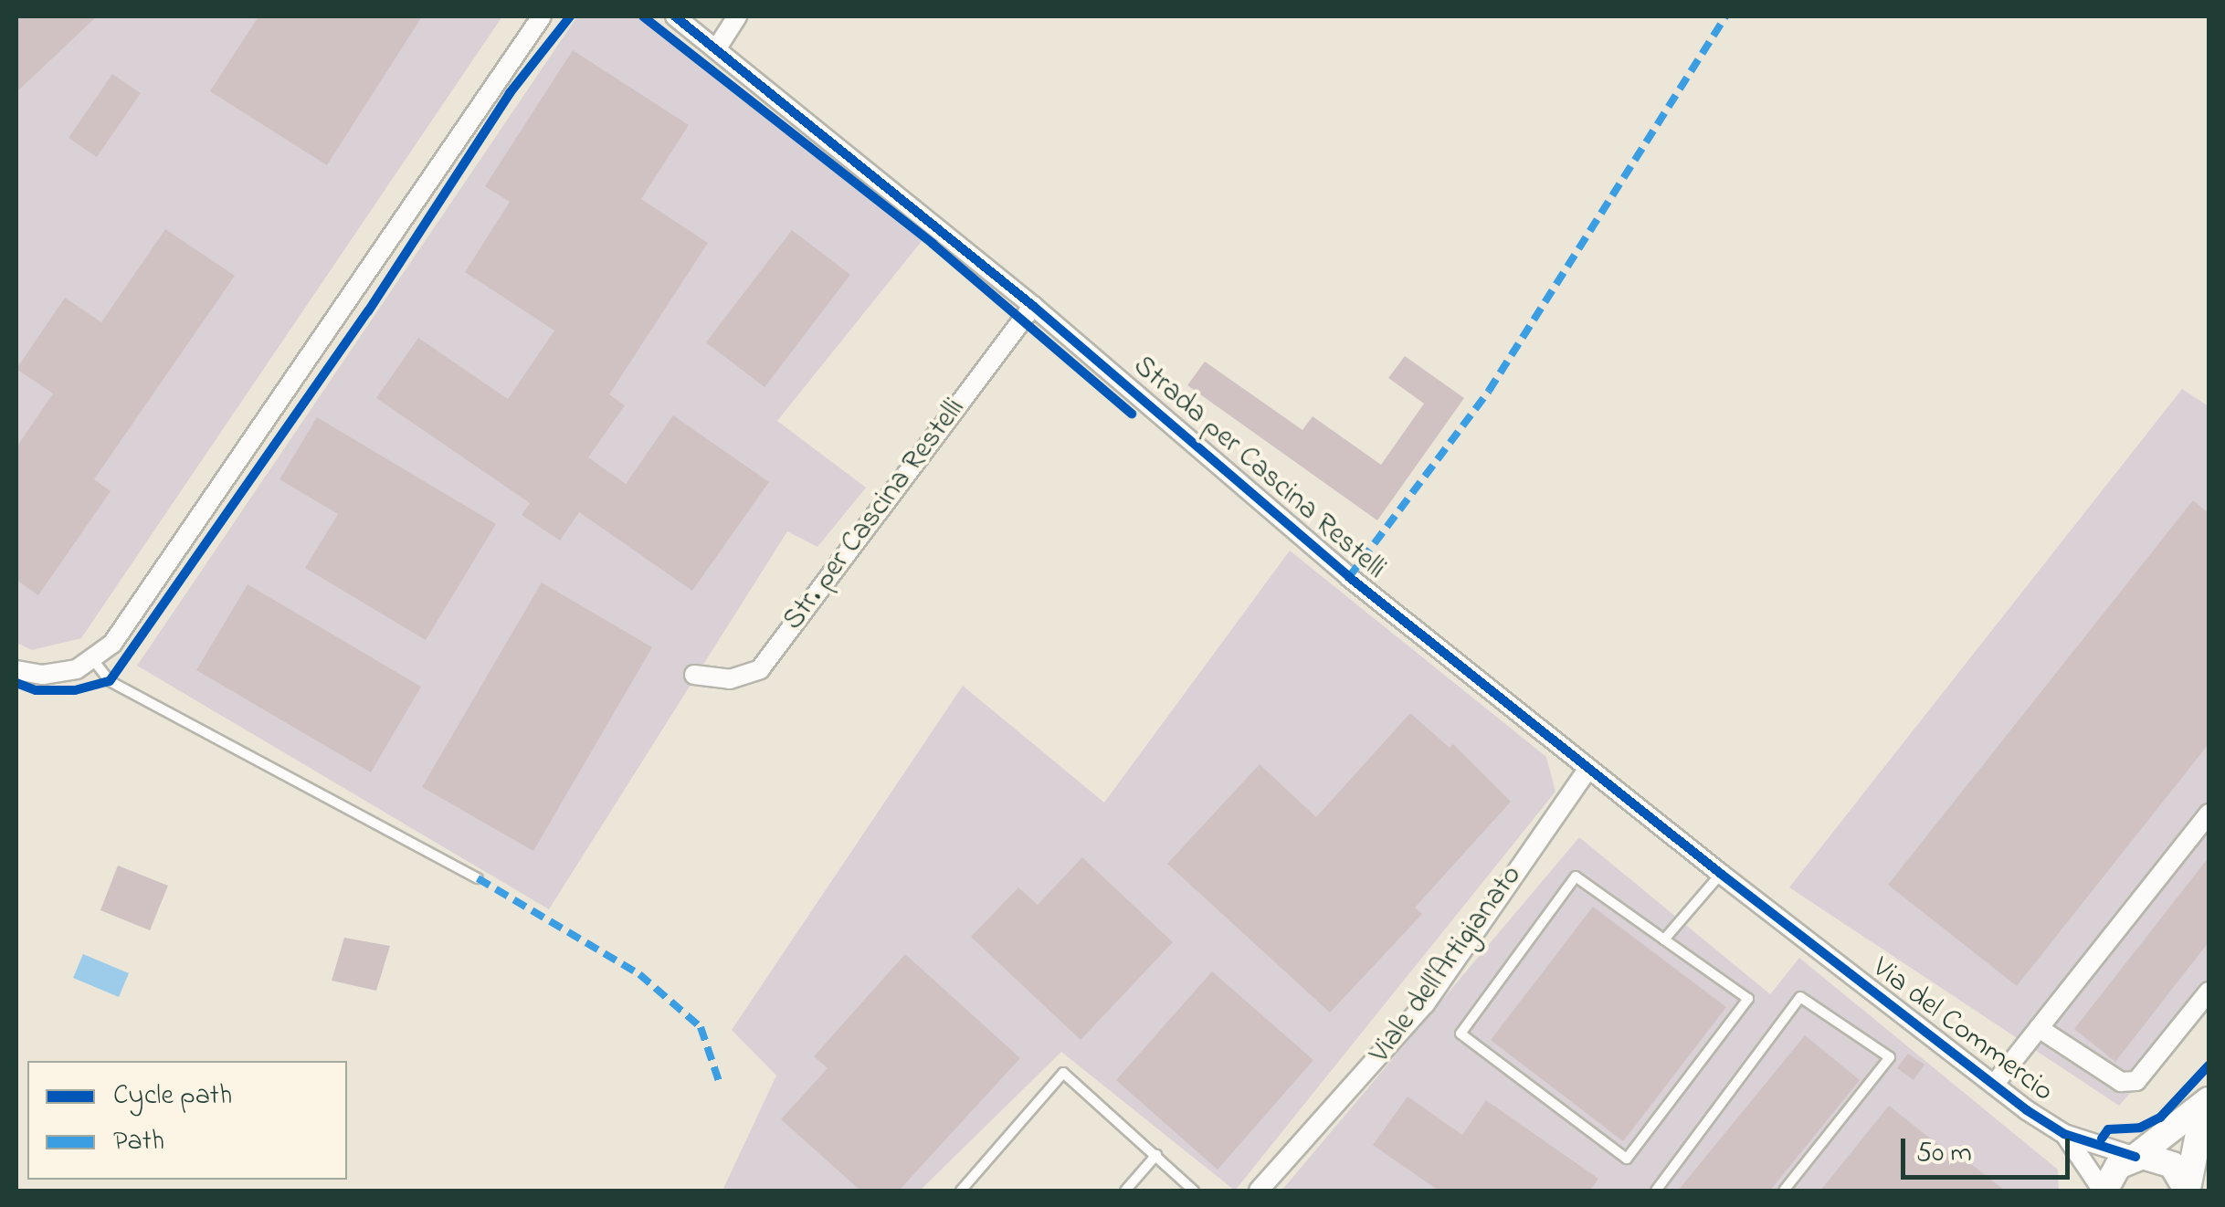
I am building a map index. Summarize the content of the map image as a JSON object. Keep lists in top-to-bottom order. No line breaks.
{"streets":{"street":["Strada per Cascina Restelli","Str. per Cascina Restelli","Viale dell'Artigianato","Via del Commercio"]},"crossings":[["Strada per Cascina Restelli","Str. per Cascina Restelli"],["Strada per Cascina Restelli","Viale dell'Artigianato"],["Strada per Cascina Restelli","Via del Commercio"]],"legend":["Cycle path","Path"],"scale_bar":"50 m"}
